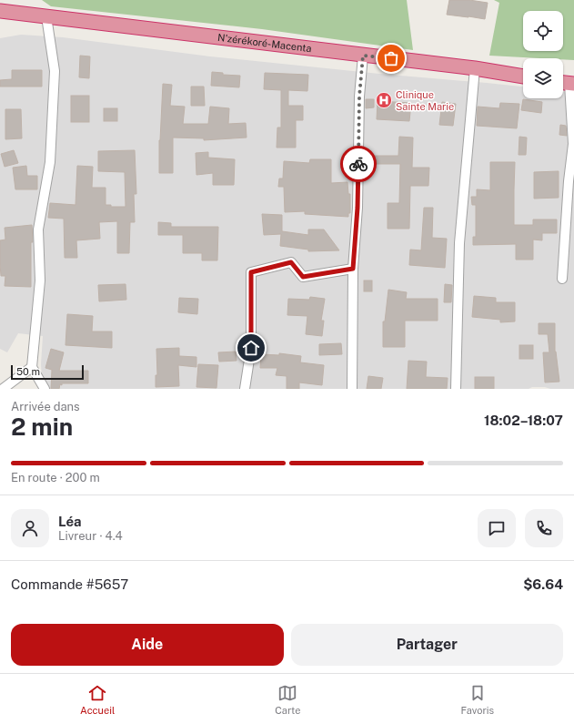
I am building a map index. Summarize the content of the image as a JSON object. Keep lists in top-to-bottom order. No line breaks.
{"streets":{"highway":["N'zérékoré-Macenta"]},"places":{"hospital":["Clinique Sainte Marie"]},"scale_bar":"50 m","page":{"scale":"50 m","heading":["2 min","Arrivée dans","18:02–18:07"],"panel":["Léa","Livreur · 4.4","Commande #5657","$6.64"],"bar":"En route · 200 m","buttons":["Aide","Partager"],"tabs":["Accueil","Carte","Favoris"]}}
